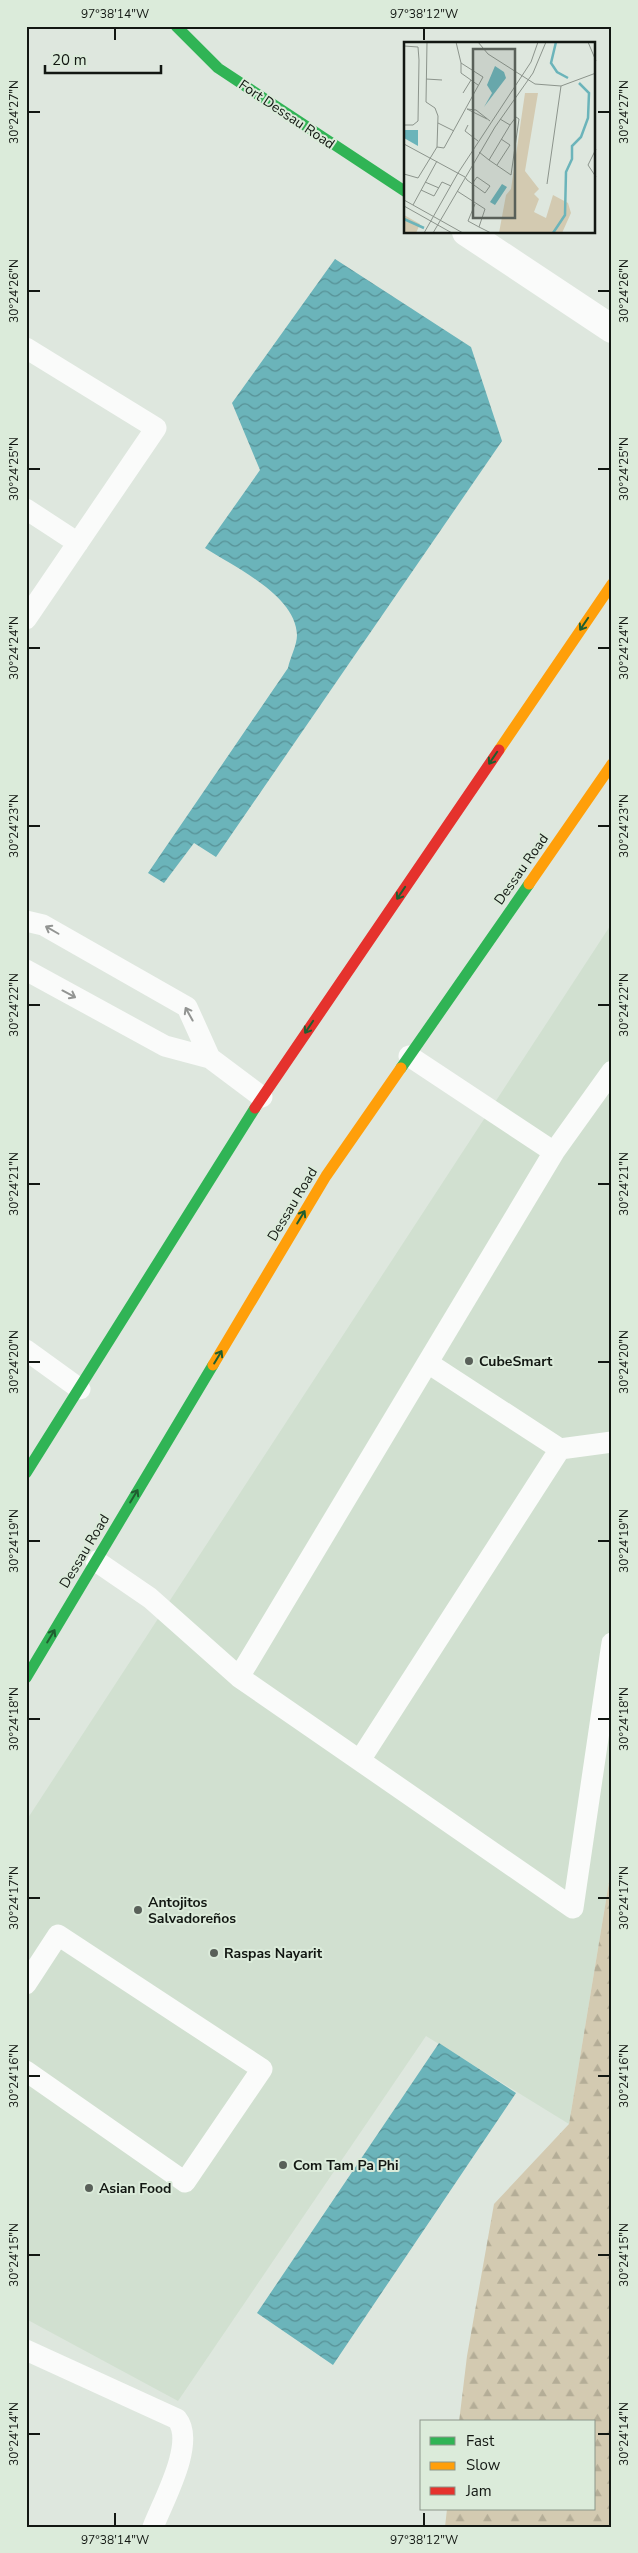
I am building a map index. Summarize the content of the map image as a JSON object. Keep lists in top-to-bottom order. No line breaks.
{"streets":{"main road":["Fort Dessau Road","Dessau Road"]},"places":["CubeSmart","Antojitos Salvadoreños","Raspas Nayarit","Com Tam Pa Phi","Asian Food"],"legend":["Fast","Slow","Jam"],"scale_bar":"20 m","coordinates":["97°38'14\"W","97°38'12\"W","30°24'27\"N","30°24'26\"N","30°24'25\"N","30°24'24\"N","30°24'23\"N","30°24'22\"N","30°24'21\"N","30°24'20\"N","30°24'19\"N","30°24'18\"N","30°24'17\"N","30°24'16\"N","30°24'15\"N","30°24'14\"N"]}
